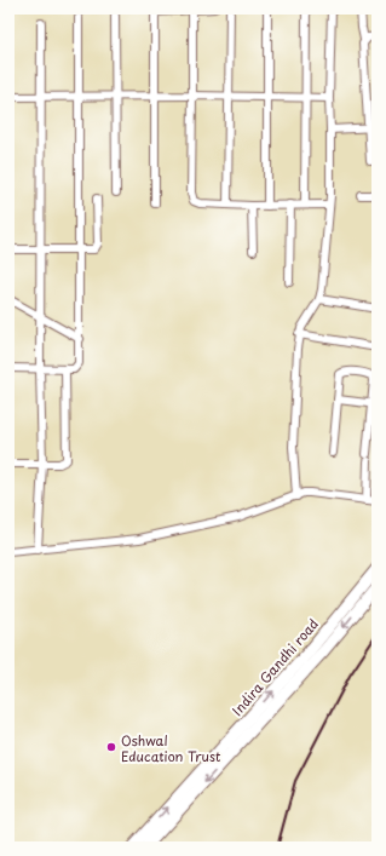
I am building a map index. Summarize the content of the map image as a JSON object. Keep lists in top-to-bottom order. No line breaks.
{"streets":{"main road":["Indira Gandhi road"]},"places":["Oshwal Education Trust"]}
